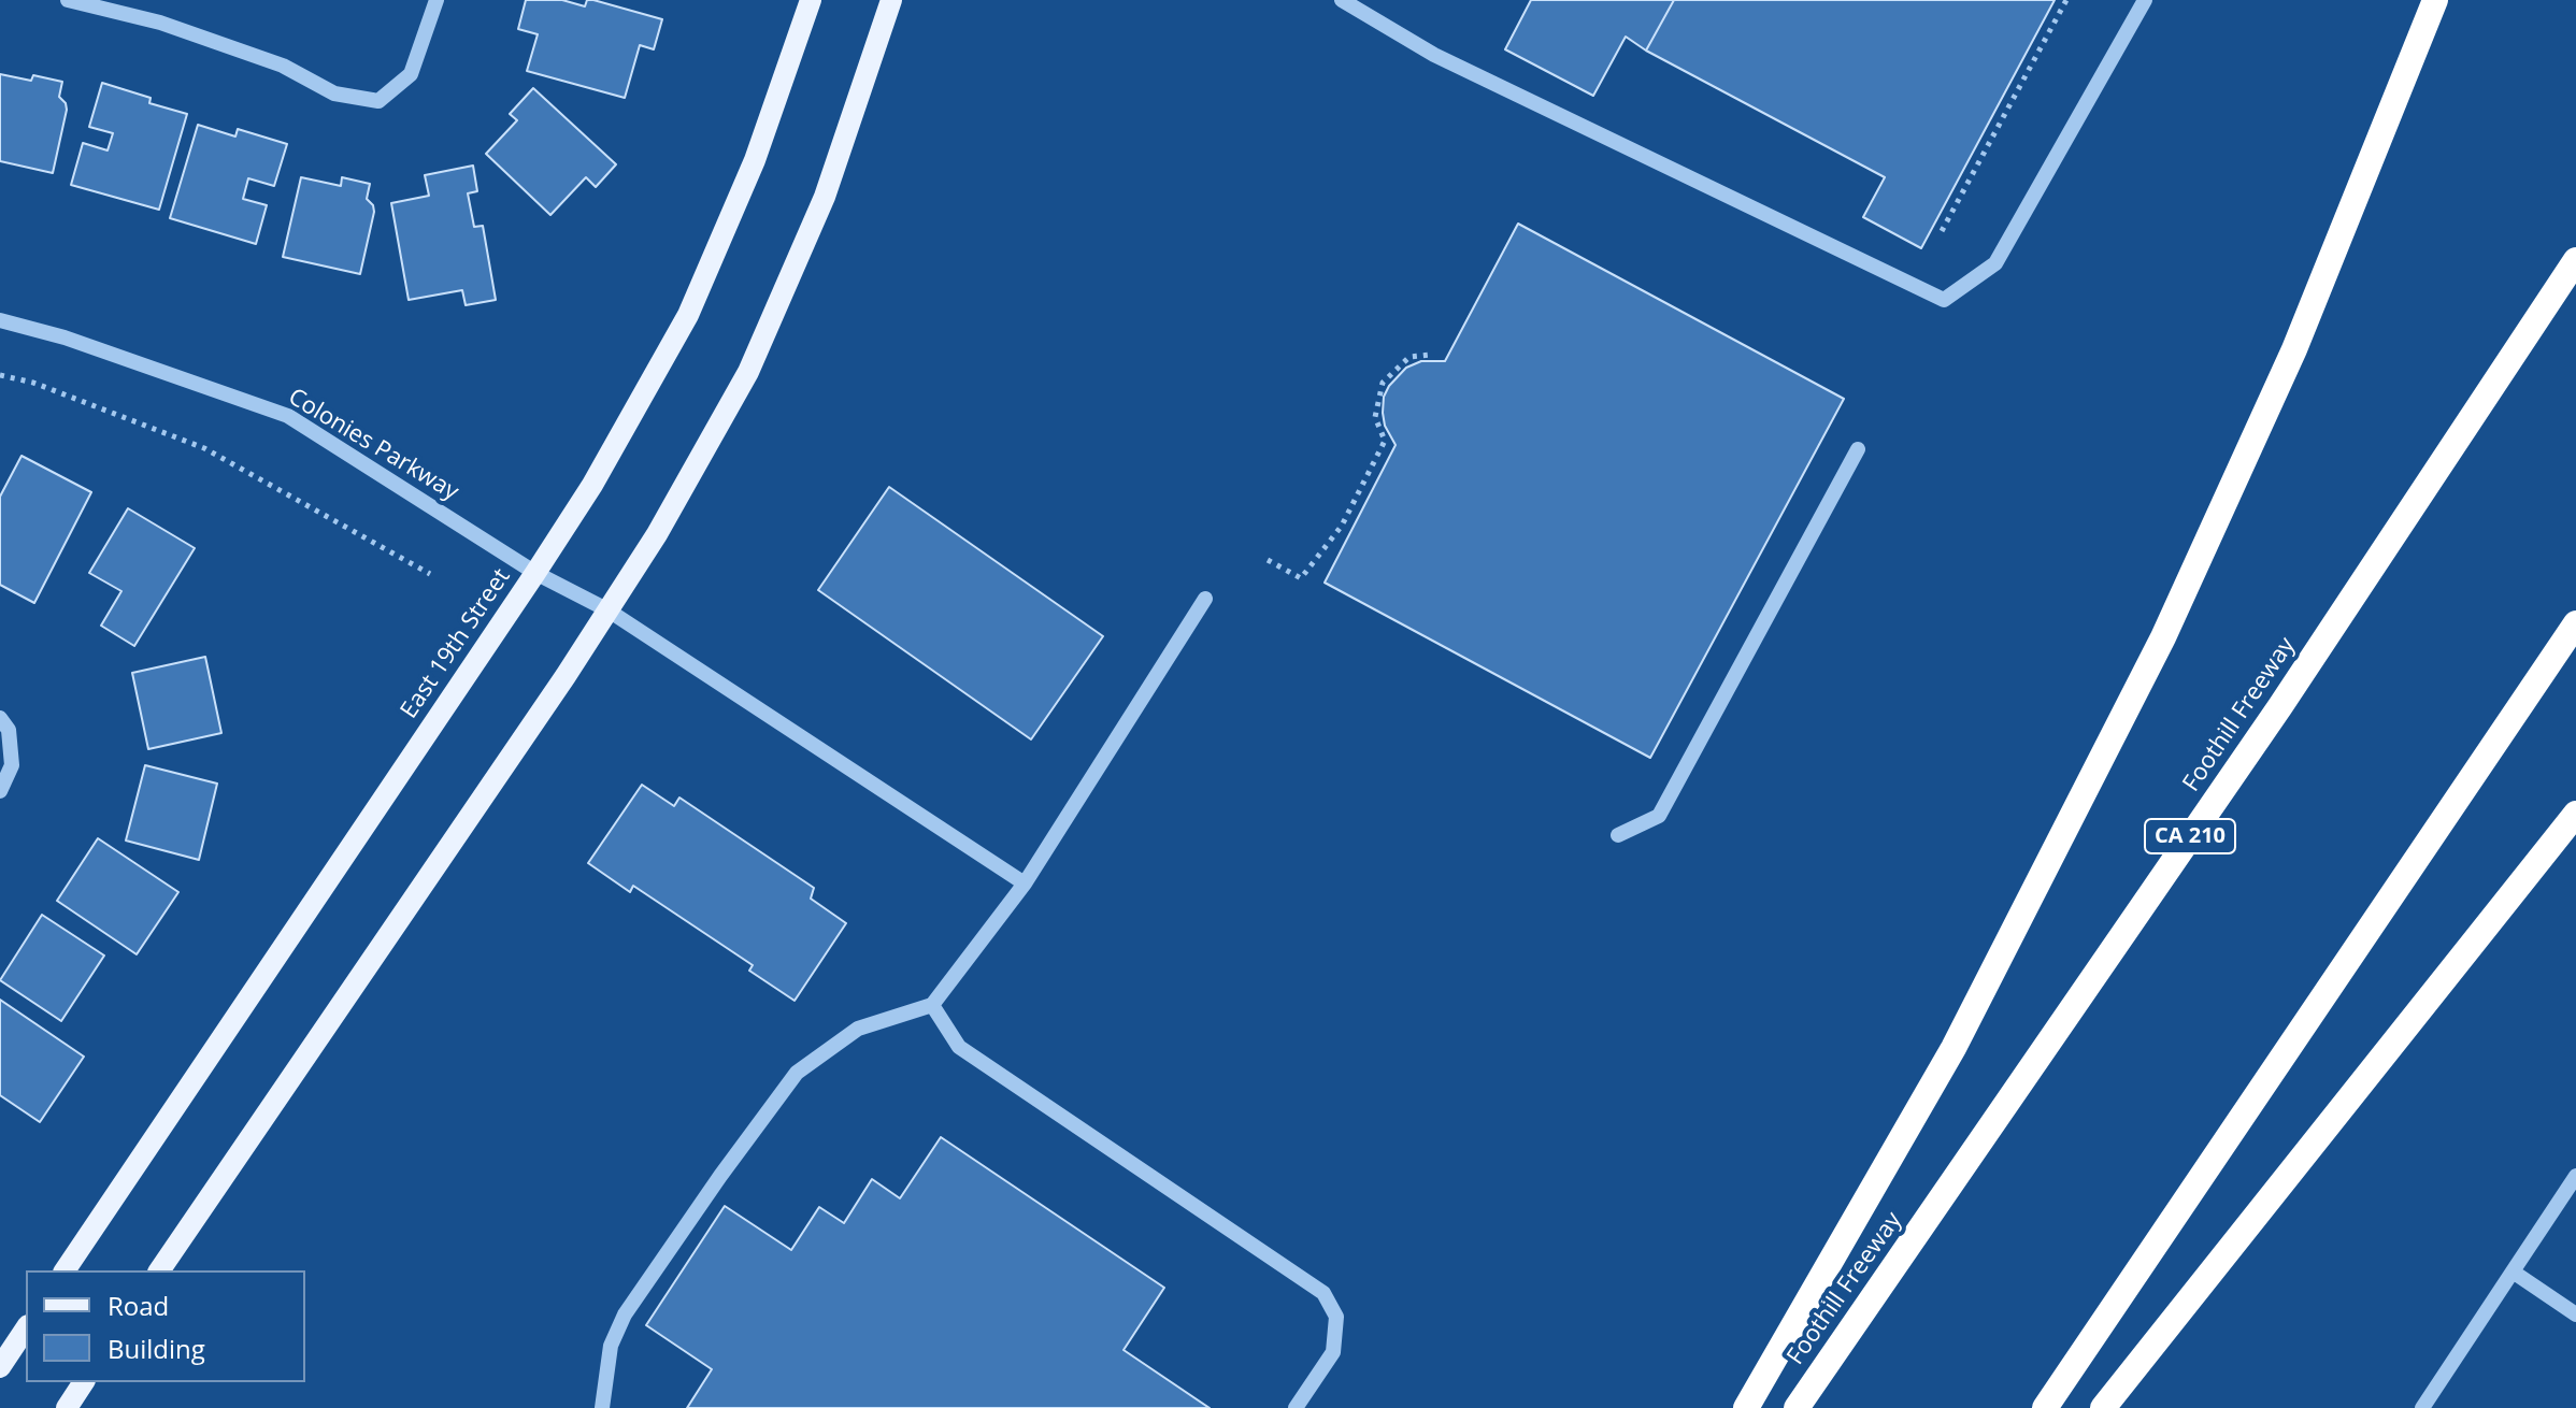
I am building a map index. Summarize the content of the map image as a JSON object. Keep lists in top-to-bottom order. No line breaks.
{"streets":{"highway":["Foothill Freeway","CA 210"],"main road":["East 19th Street"],"street":["Colonies Parkway"]},"crossings":[["Colonies Parkway","East 19th Street"]],"legend":["Road","Building"]}
